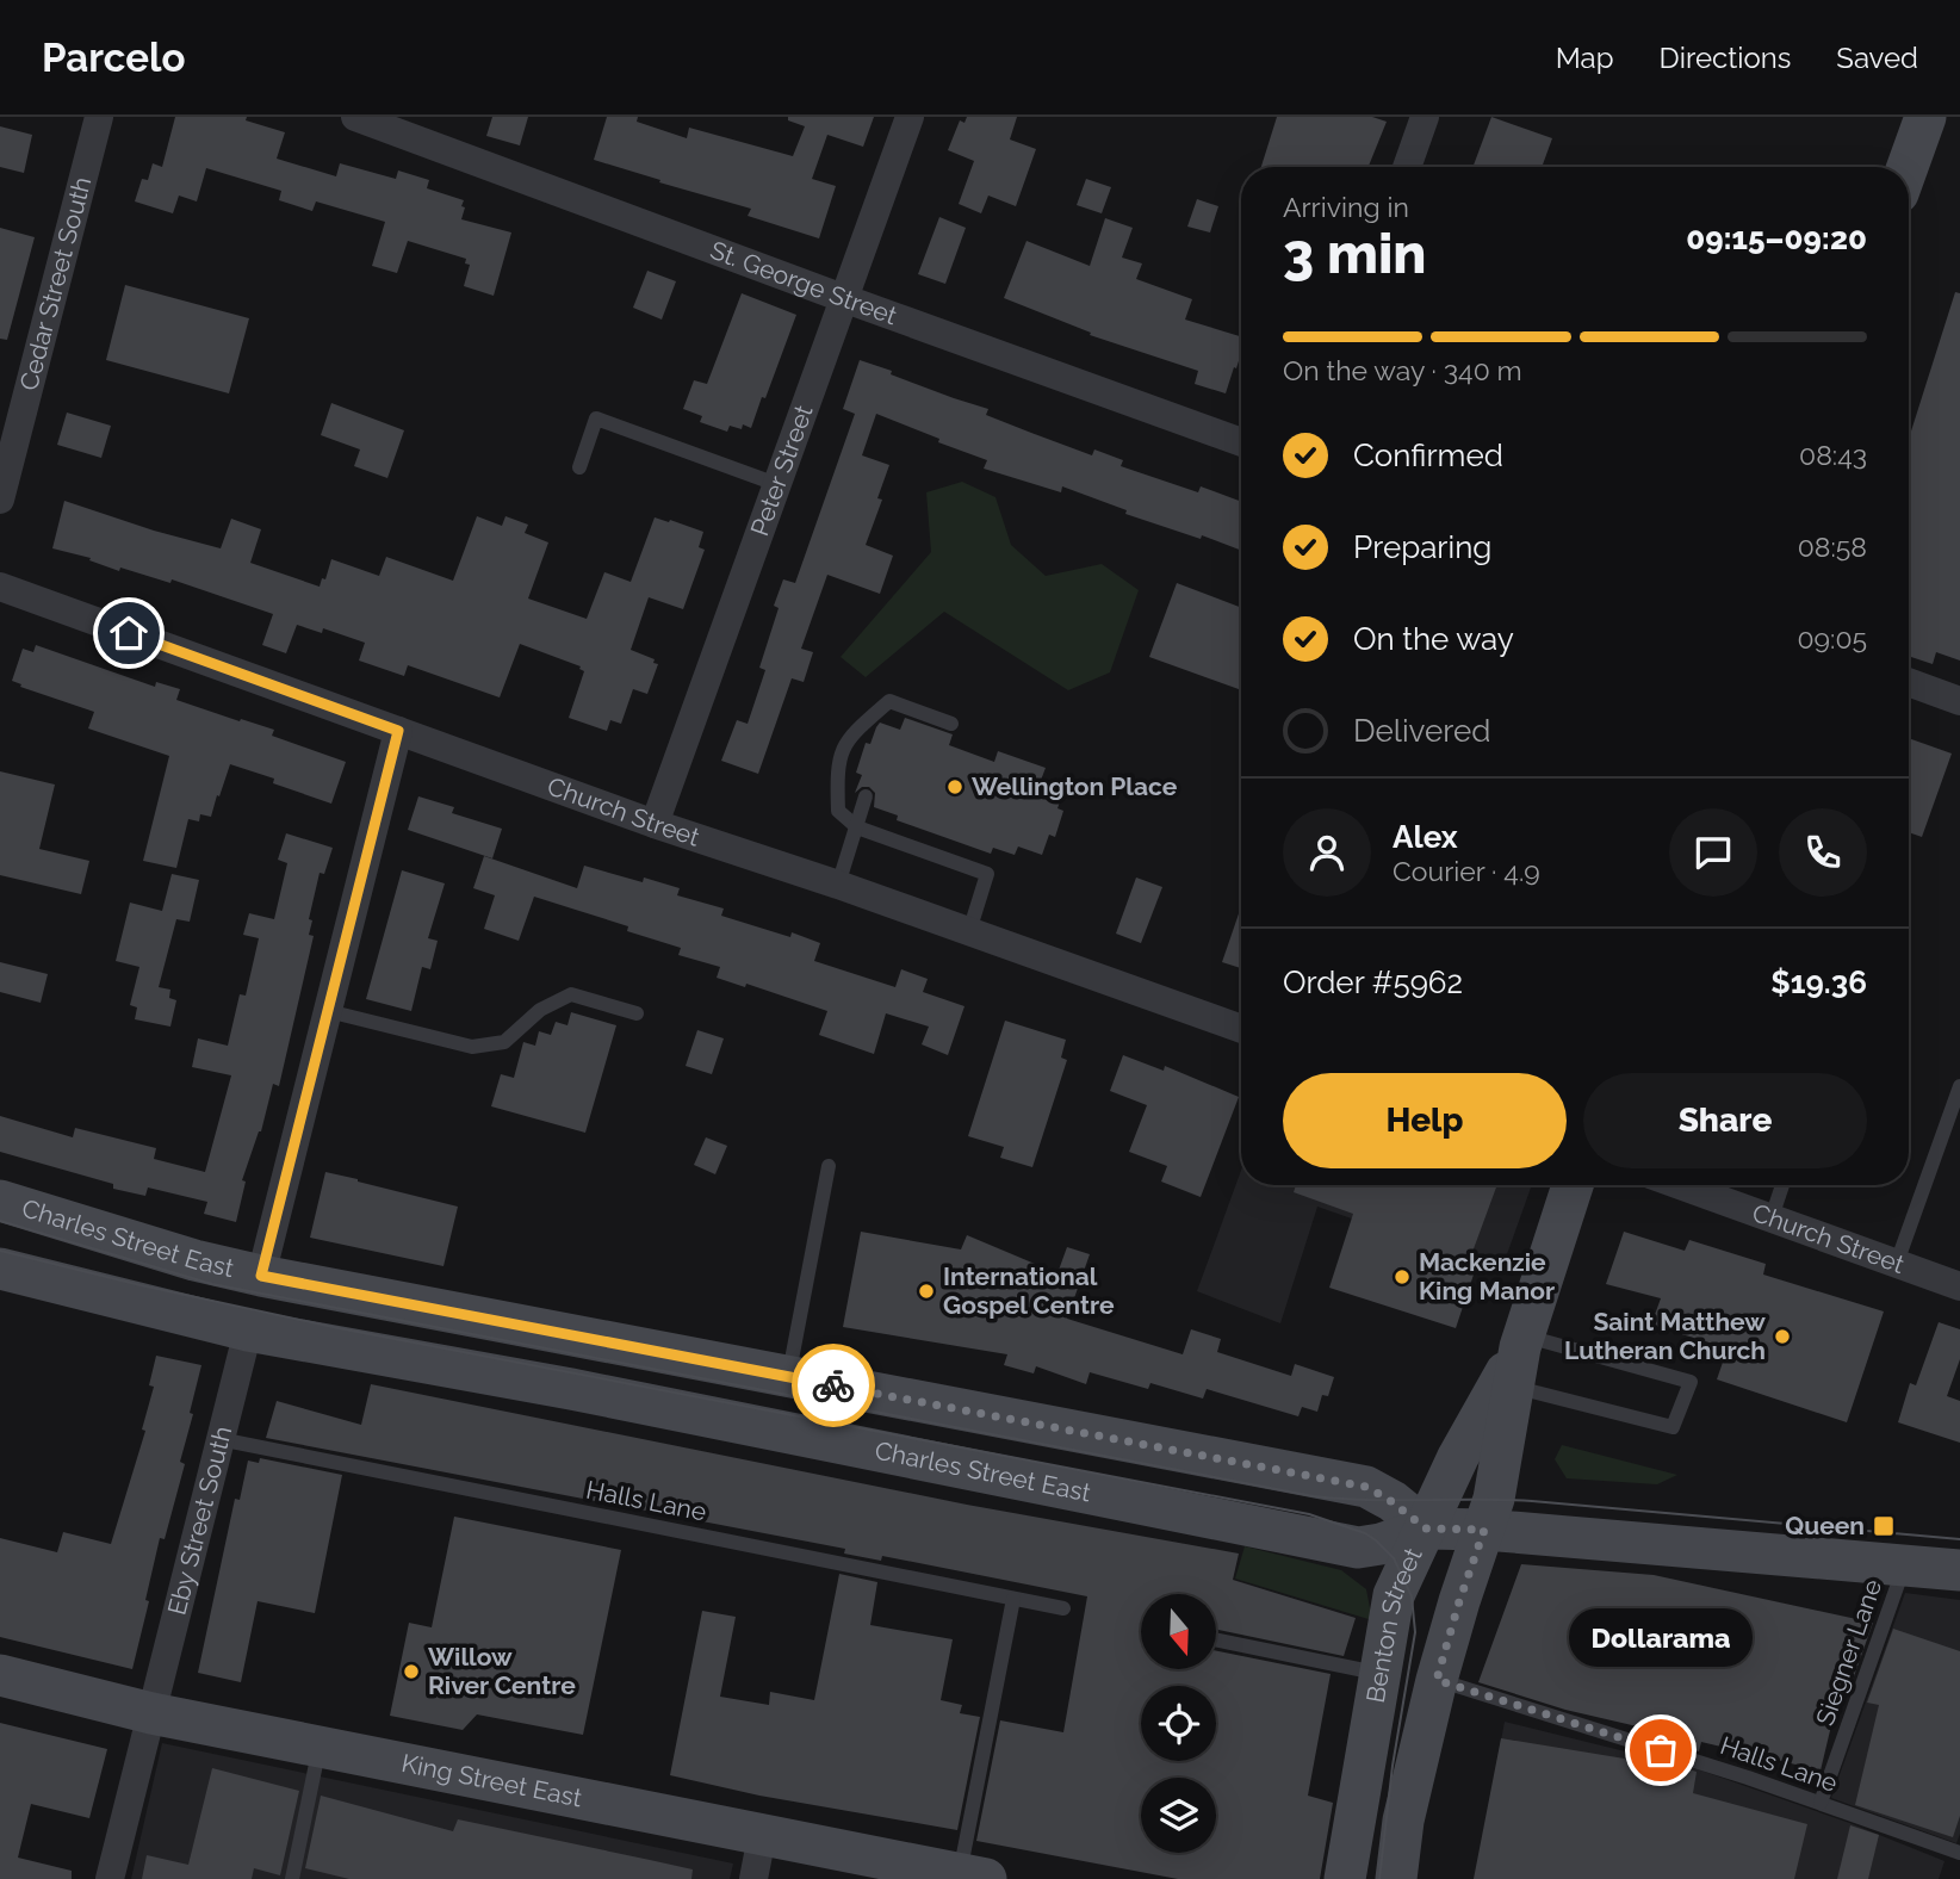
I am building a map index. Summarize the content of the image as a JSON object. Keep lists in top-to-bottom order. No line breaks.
{"streets":{"main road":["Charles Street East","Benton Street","King Street East"],"street":["St. George Street","Cedar Street South","Peter Street","Church Street","Eby Street South"],"lane":["Halls Lane","Siegner Lane"]},"crossings":[["St. George Street","Peter Street"],["Peter Street","Church Street"],["Charles Street East","Eby Street South"],["Charles Street East","Benton Street"],["Charles Street East","Siegner Lane"],["Halls Lane","Eby Street South"],["Halls Lane","Benton Street"],["Halls Lane","Siegner Lane"],["Eby Street South","King Street East"]],"places":{"other":["Wellington Place","Mackenzie King Manor","International Gospel Centre","Saint Matthew Lutheran Church","Willow River Centre","Dollarama"],"transit":["Queen"]},"north":"bottom","page":{"header":"Parcelo","nav":["Map","Directions","Saved"],"heading":["3 min","Arriving in","09:15–09:20"],"panel":["Alex","Courier · 4.9","Order #5962","$19.36"],"bar":"On the way · 340 m","list":[["Confirmed","08:43"],["Preparing","08:58"],["On the way","09:05"],"Delivered"],"buttons":["Help","Share"],"bubble":"Dollarama"}}
